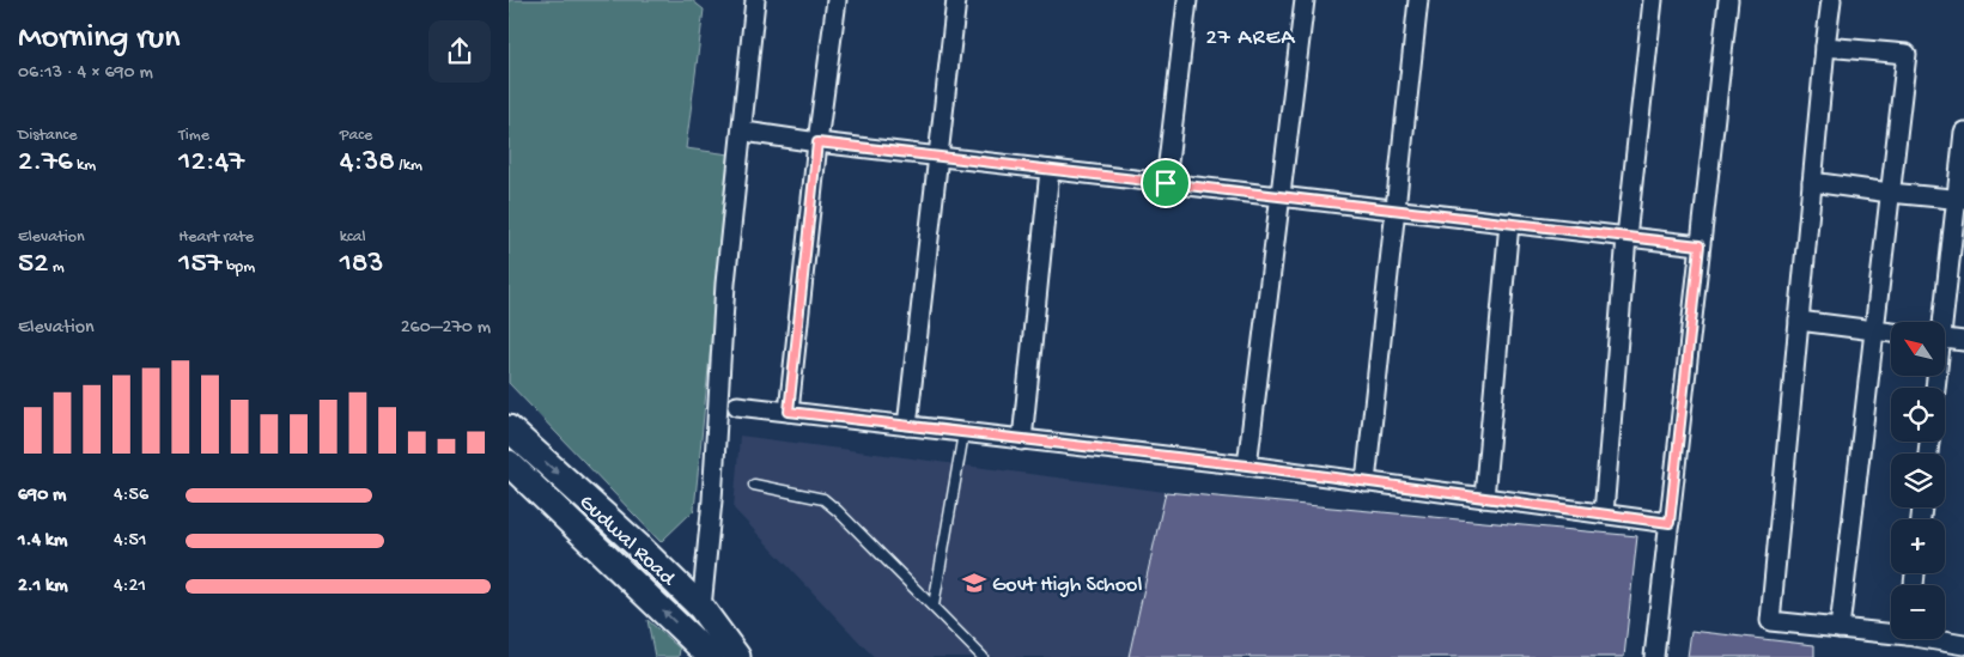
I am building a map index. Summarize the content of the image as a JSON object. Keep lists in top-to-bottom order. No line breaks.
{"streets":{"main road":["Gudwal Road"]},"districts":["27 AREA"],"places":{"school or university":["Govt High School"]},"north":"top left","page":{"heading":["Morning run","06:13 · 4 × 690 m"],"stats":[["Distance","2.76 km"],["Time","12:47"],["Pace","4:38 /km"],["Elevation","52 m"],["Heart rate","157 bpm"],["kcal","183"]],"chart":["Elevation","260–270 m"],"map_buttons":["+","−"],"list":[{"name":"690 m","note":"4:56"},{"name":"1.4 km","note":"4:51"},{"name":"2.1 km","note":"4:21"}]}}
